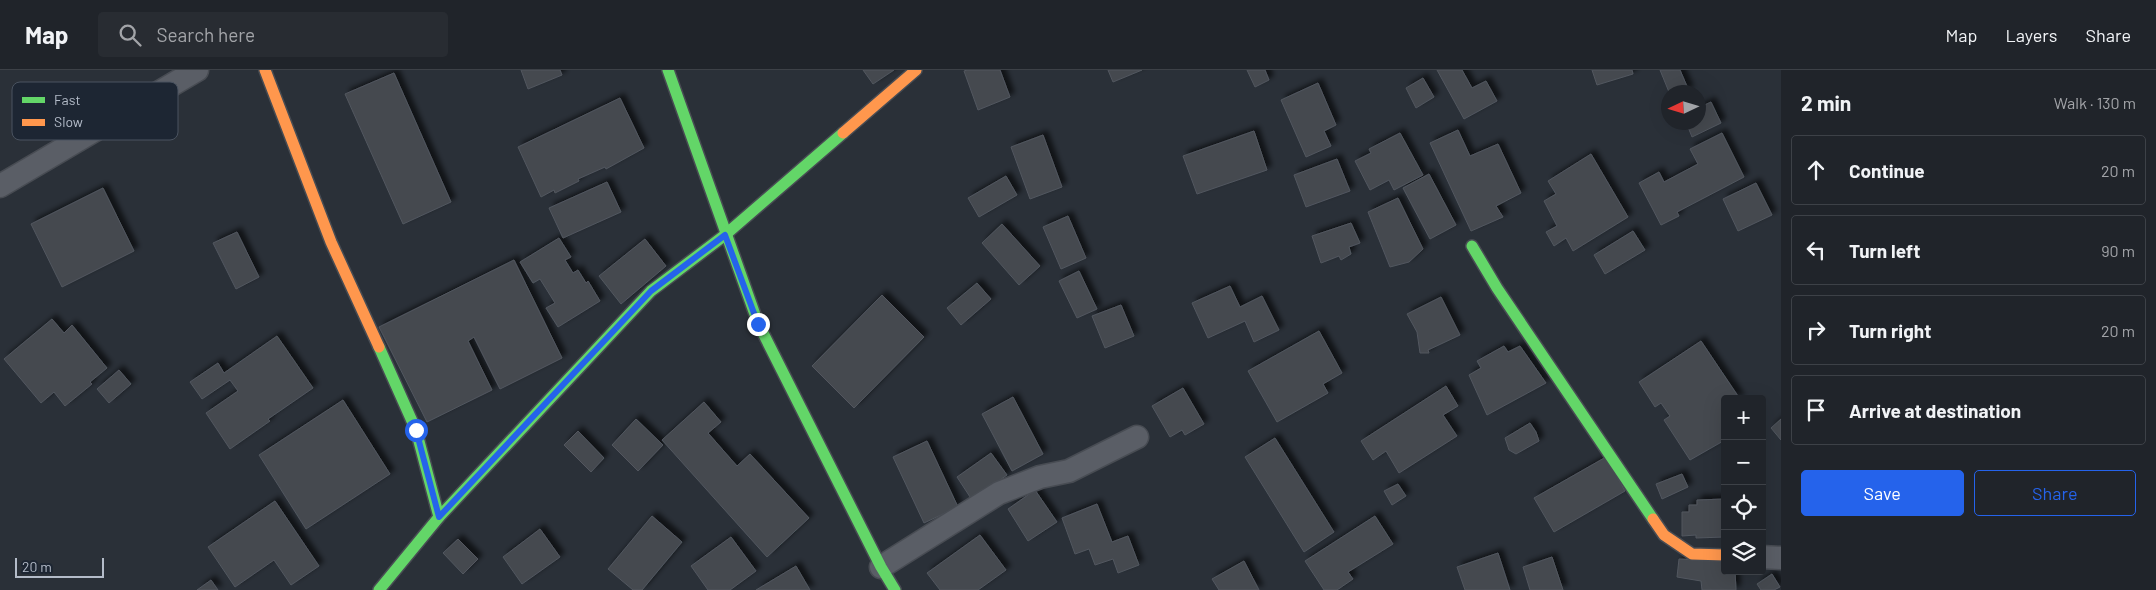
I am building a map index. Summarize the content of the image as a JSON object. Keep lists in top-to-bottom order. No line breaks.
{"legend":["Fast","Slow"],"scale_bar":"20 m","north":"left","page":{"header":"Map","search":"Search here","nav":["Map","Layers","Share"],"heading":["2 min","Walk · 130 m"],"list":[["Continue","20 m"],["Turn left","90 m"],["Turn right","20 m"],"Arrive at destination"],"map_buttons":["+","−"],"buttons":["Save","Share"],"scale":"20 m"}}
